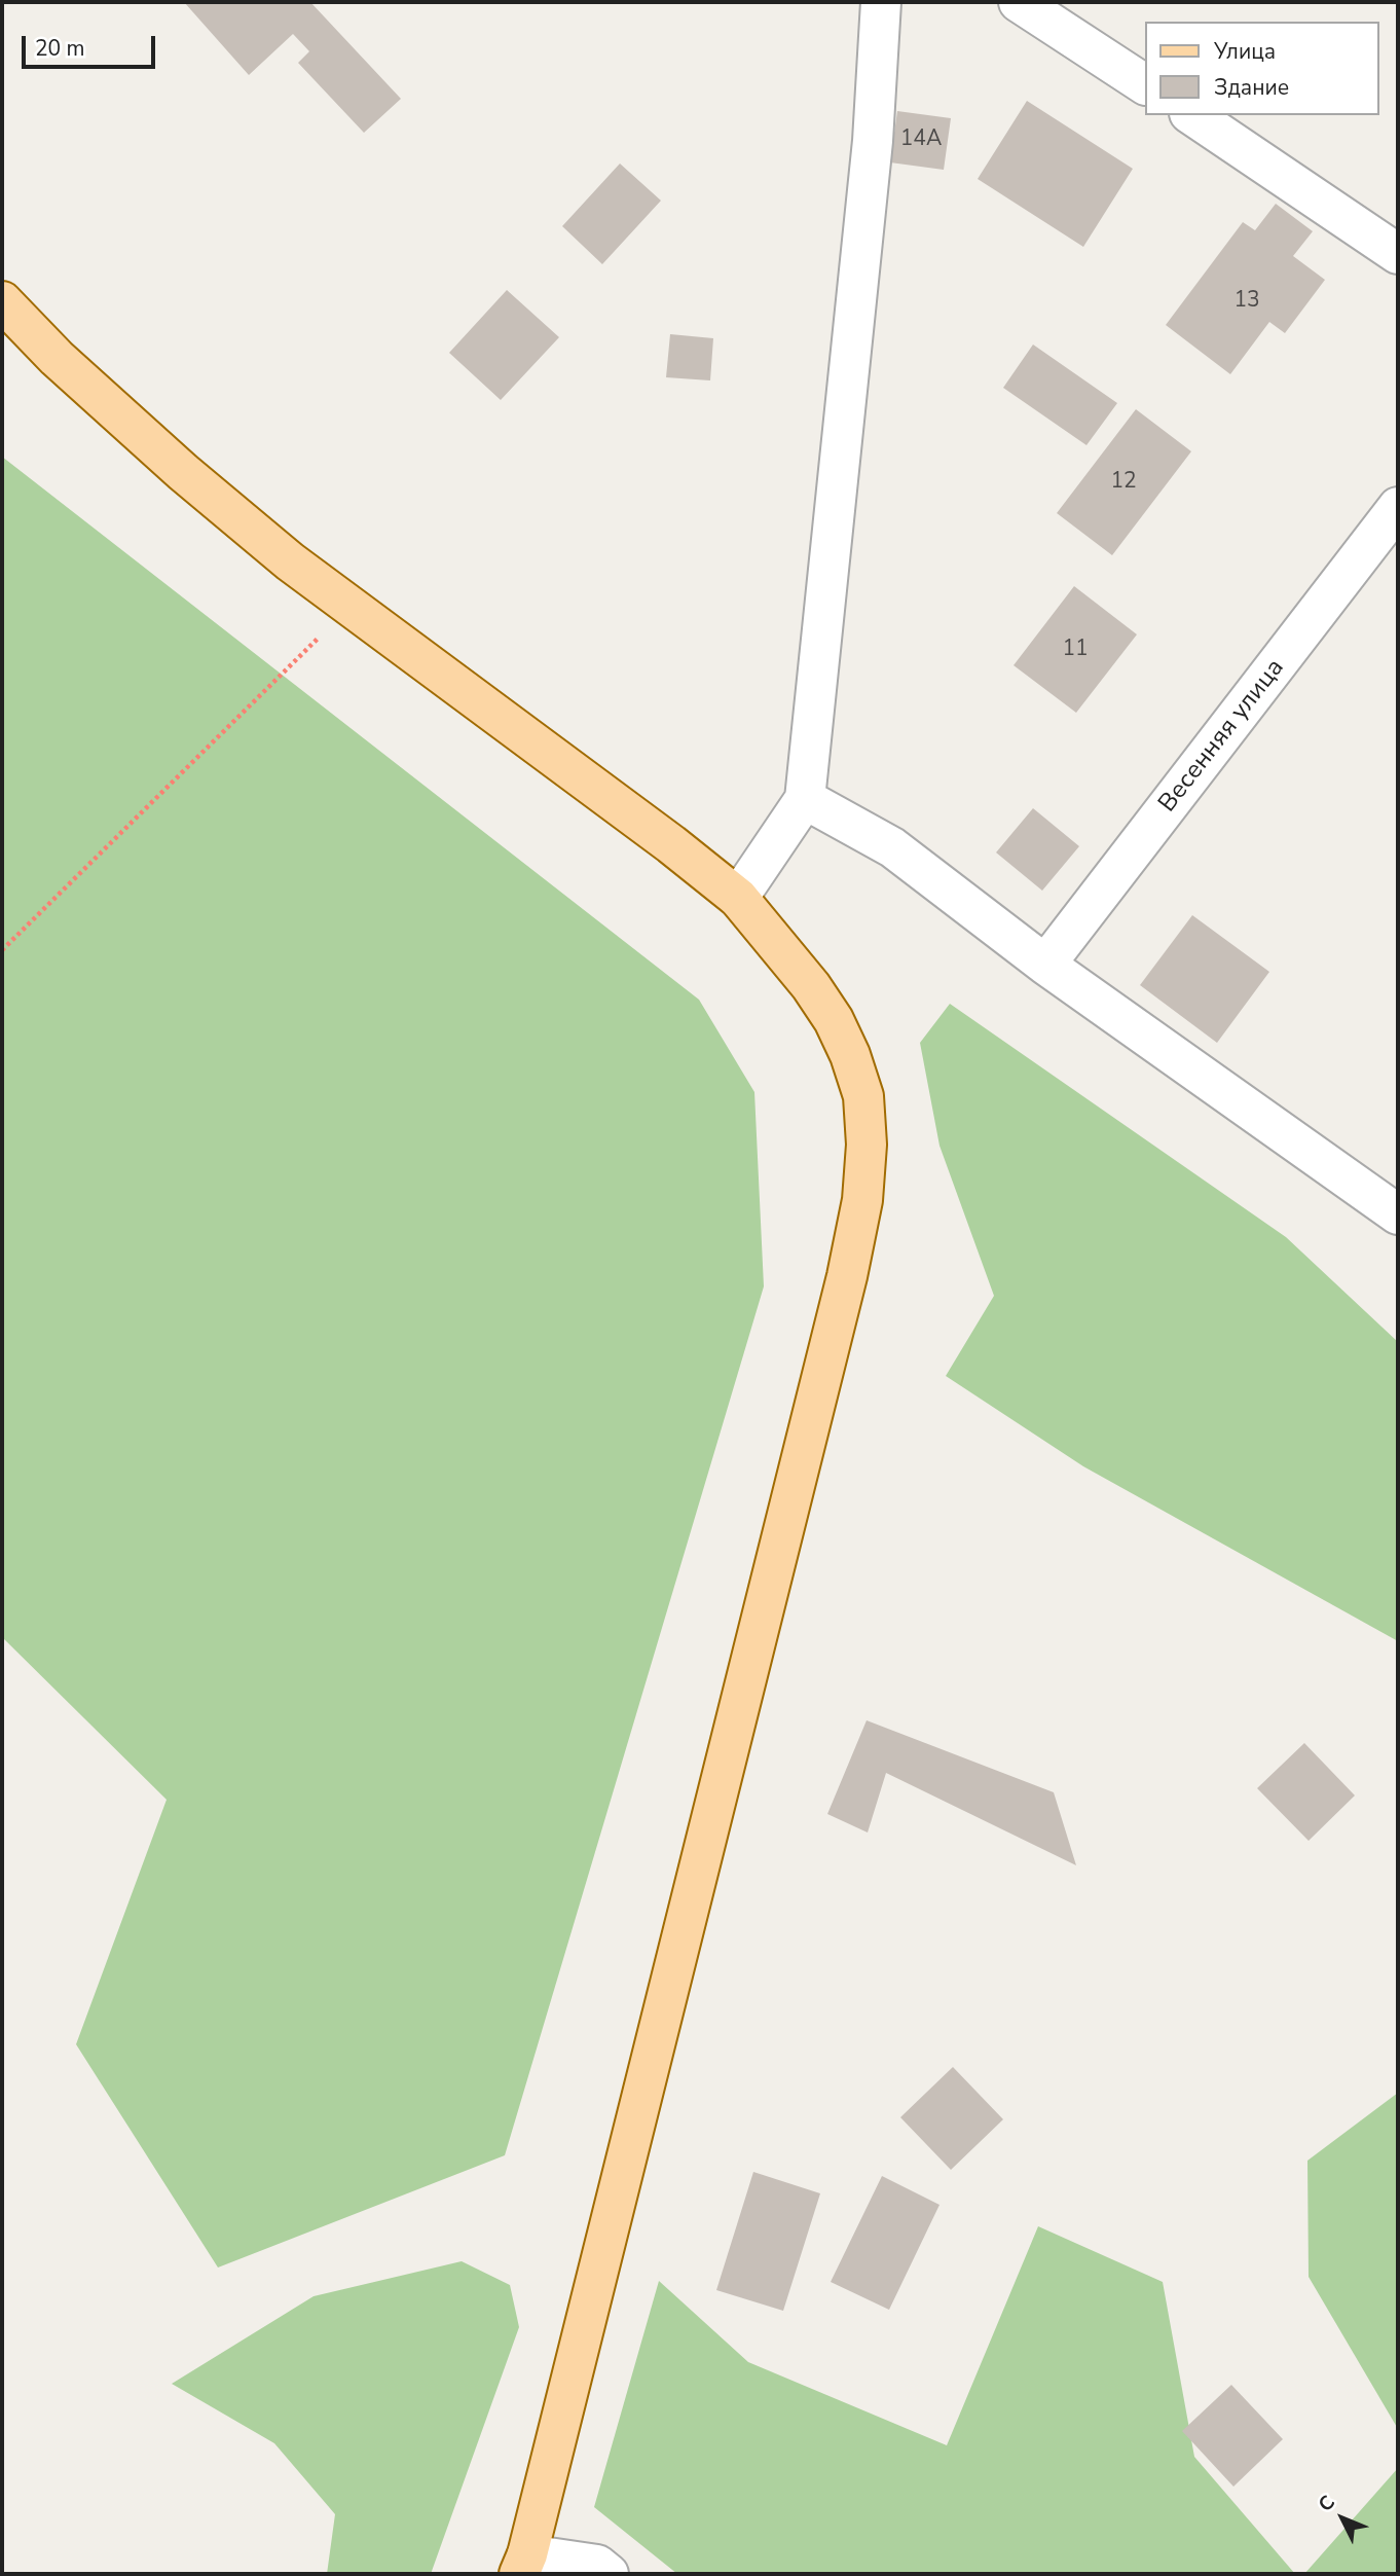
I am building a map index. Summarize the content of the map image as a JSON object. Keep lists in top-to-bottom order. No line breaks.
{"streets":{"street":["Весенняя улица"]},"house_numbers":["14А","13","12","11"],"legend":["Улица","Здание"],"scale_bar":"20 m","north":"top left"}
